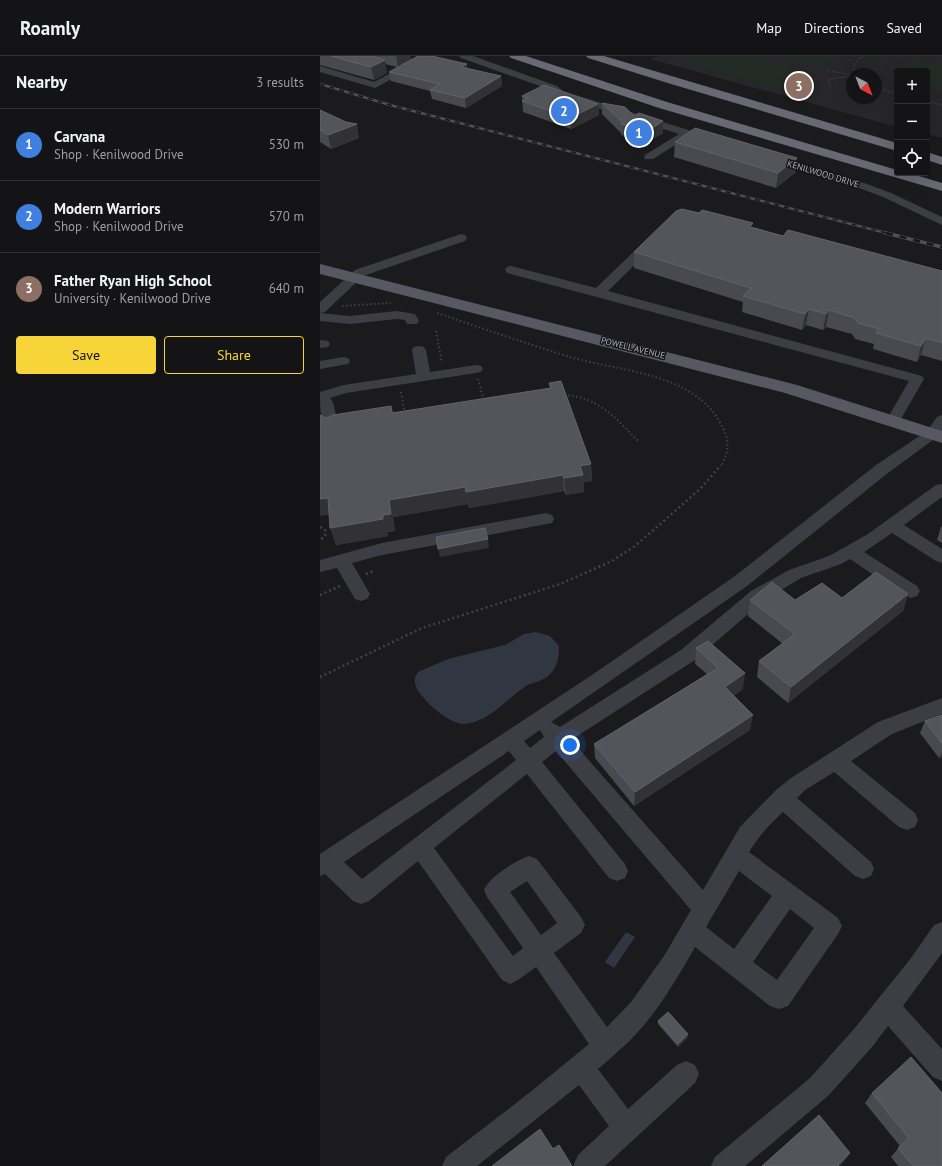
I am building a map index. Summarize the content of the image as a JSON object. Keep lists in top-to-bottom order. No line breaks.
{"streets":{"main road":["POWELL AVENUE"],"street":["KENILWOOD DRIVE"]},"north":"bottom right","page":{"header":"Roamly","nav":["Map","Directions","Saved"],"heading":["Nearby","3 results"],"map_buttons":["+","−"],"pins":["3","2","1"],"list":[{"mark":"1","name":"Carvana","note":"Shop · Kenilwood Drive","value":"530 m"},{"mark":"2","name":"Modern Warriors","note":"Shop · Kenilwood Drive","value":"570 m"},{"mark":"3","name":"Father Ryan High School","note":"University · Kenilwood Drive","value":"640 m"}],"buttons":["Save","Share"]}}
